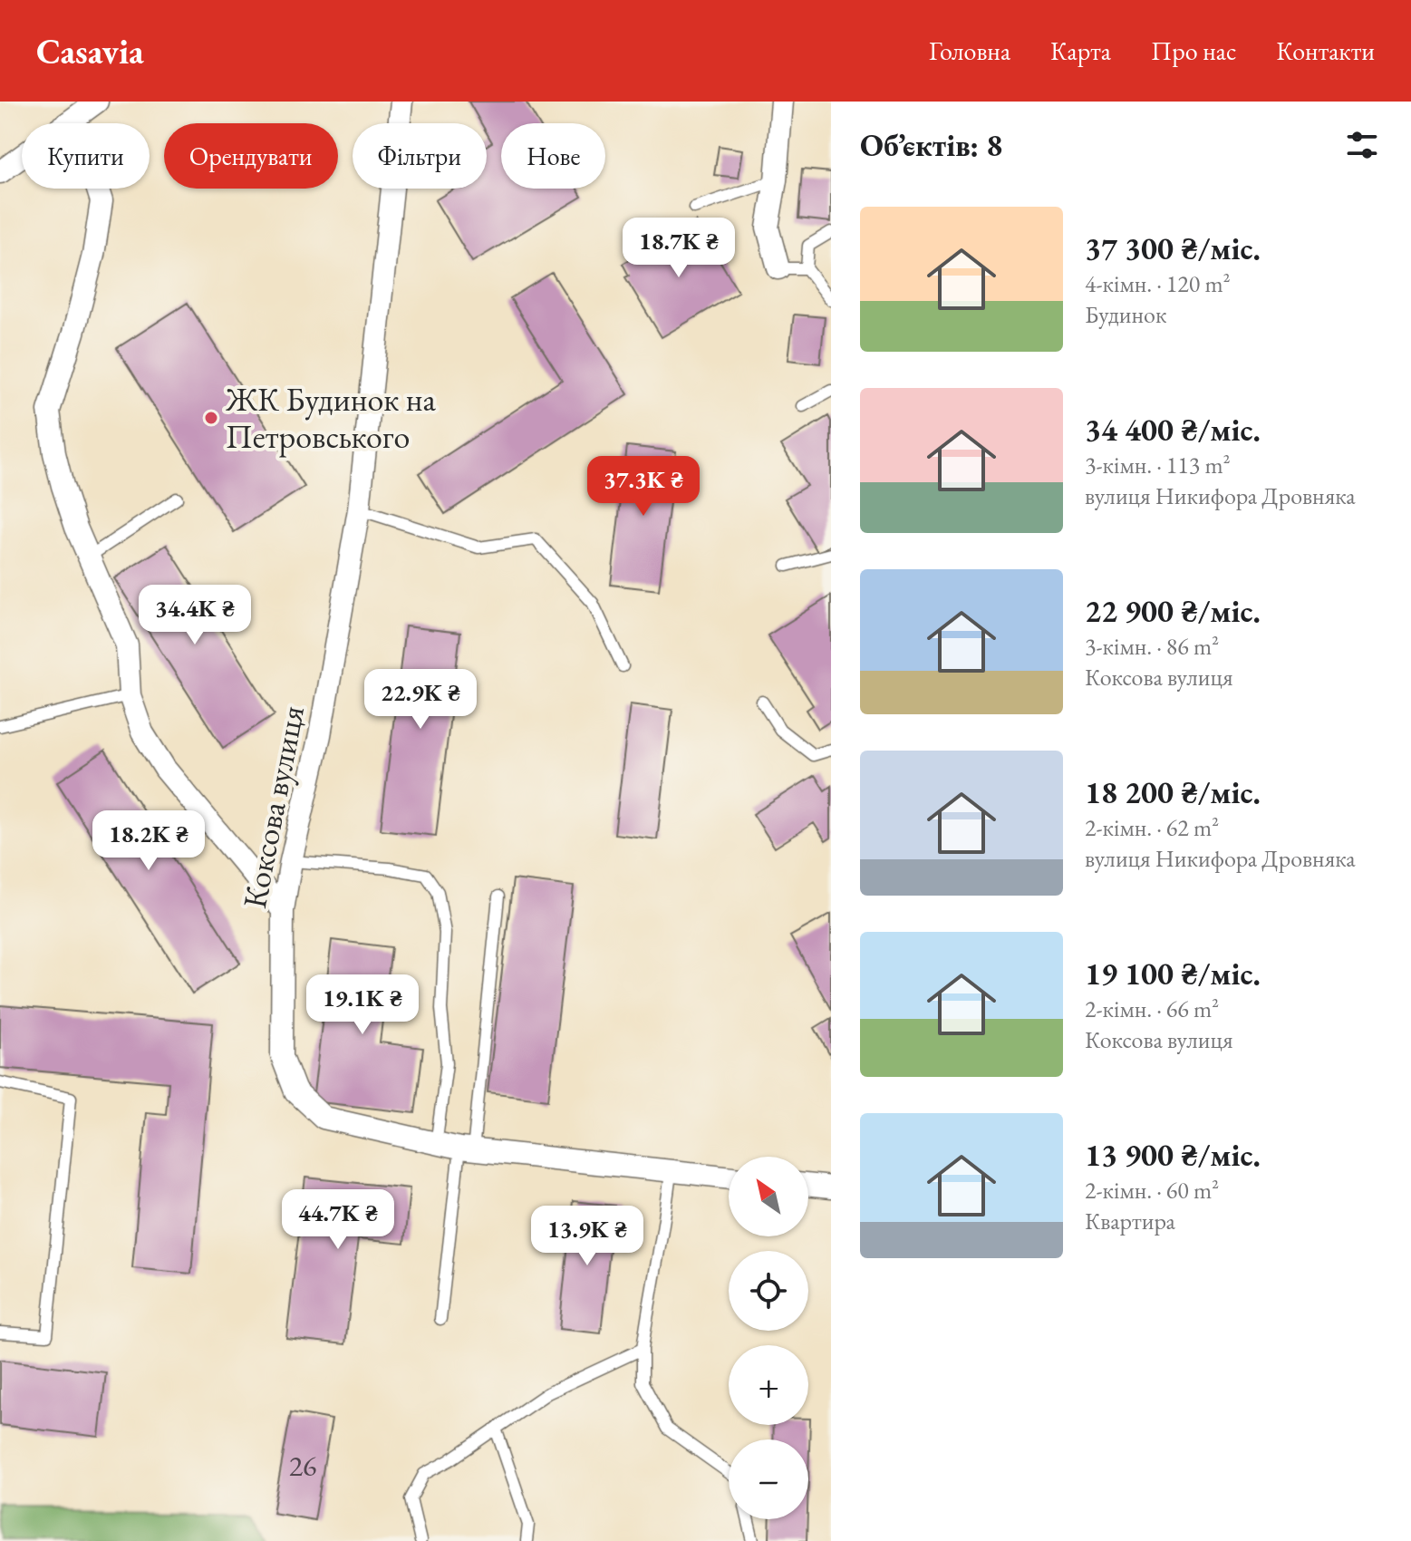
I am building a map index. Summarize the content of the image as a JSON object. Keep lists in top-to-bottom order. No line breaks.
{"streets":{"street":["Коксова вулиця"]},"places":["ЖК Будинок на Петровського"],"house_numbers":["26"],"north":"top left","page":{"header":"Casavia","nav":["Головна","Карта","Про нас","Контакти"],"heading":"Об’єктів: 8","chip":["Купити","Орендувати","Фільтри","Нове"],"list":[{"name":"37 300 ₴/міс.","note":"4-кімн. · 120 m² · Будинок"},{"name":"34 400 ₴/міс.","note":"3-кімн. · 113 m² · вулиця Никифора Дровняка"},{"name":"22 900 ₴/міс.","note":"3-кімн. · 86 m² · Коксова вулиця"},{"name":"18 200 ₴/міс.","note":"2-кімн. · 62 m² · вулиця Никифора Дровняка"},{"name":"19 100 ₴/міс.","note":"2-кімн. · 66 m² · Коксова вулиця"},{"name":"13 900 ₴/міс.","note":"2-кімн. · 60 m² · Квартира"}],"price":["18.7K ₴","37.3K ₴","34.4K ₴","22.9K ₴","18.2K ₴","19.1K ₴","44.7K ₴","13.9K ₴"],"map_buttons":["+","−"]}}
